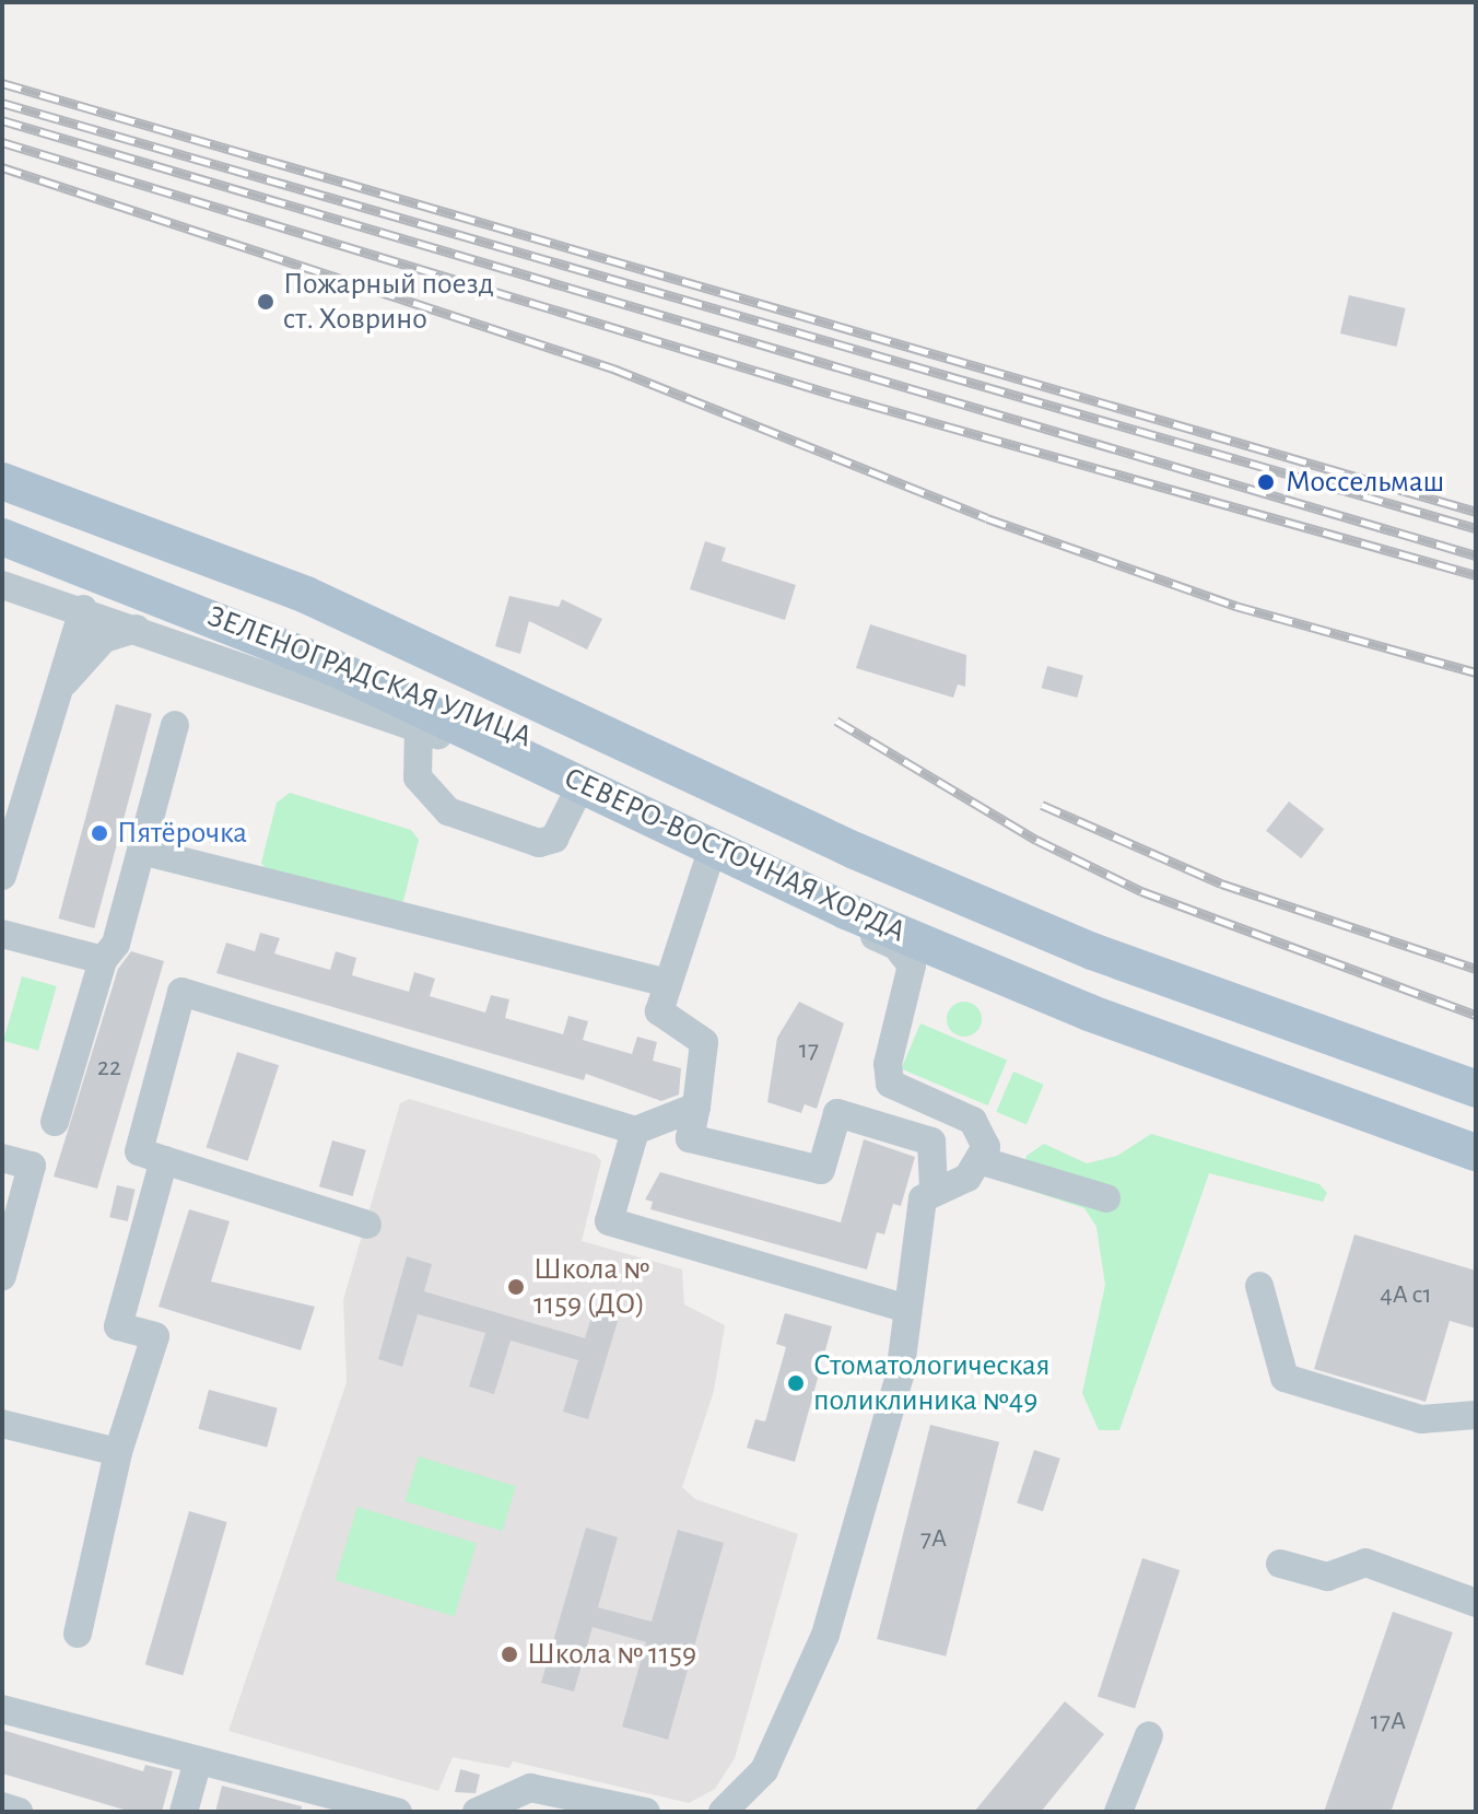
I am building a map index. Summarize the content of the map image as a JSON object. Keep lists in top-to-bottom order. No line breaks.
{"streets":{"main road":["СЕВЕРО-ВОСТОЧНАЯ ХОРДА"],"street":["ЗЕЛЕНОГРАДСКАЯ УЛИЦА"]},"places":["Пожарный поезд ст. Ховрино","Моссельмаш","Пятёрочка","Школа № 1159 (ДО)","Стоматологическая поликлиника №49","Школа № 1159"],"house_numbers":["17","22","4А с1","7А","17А"]}
